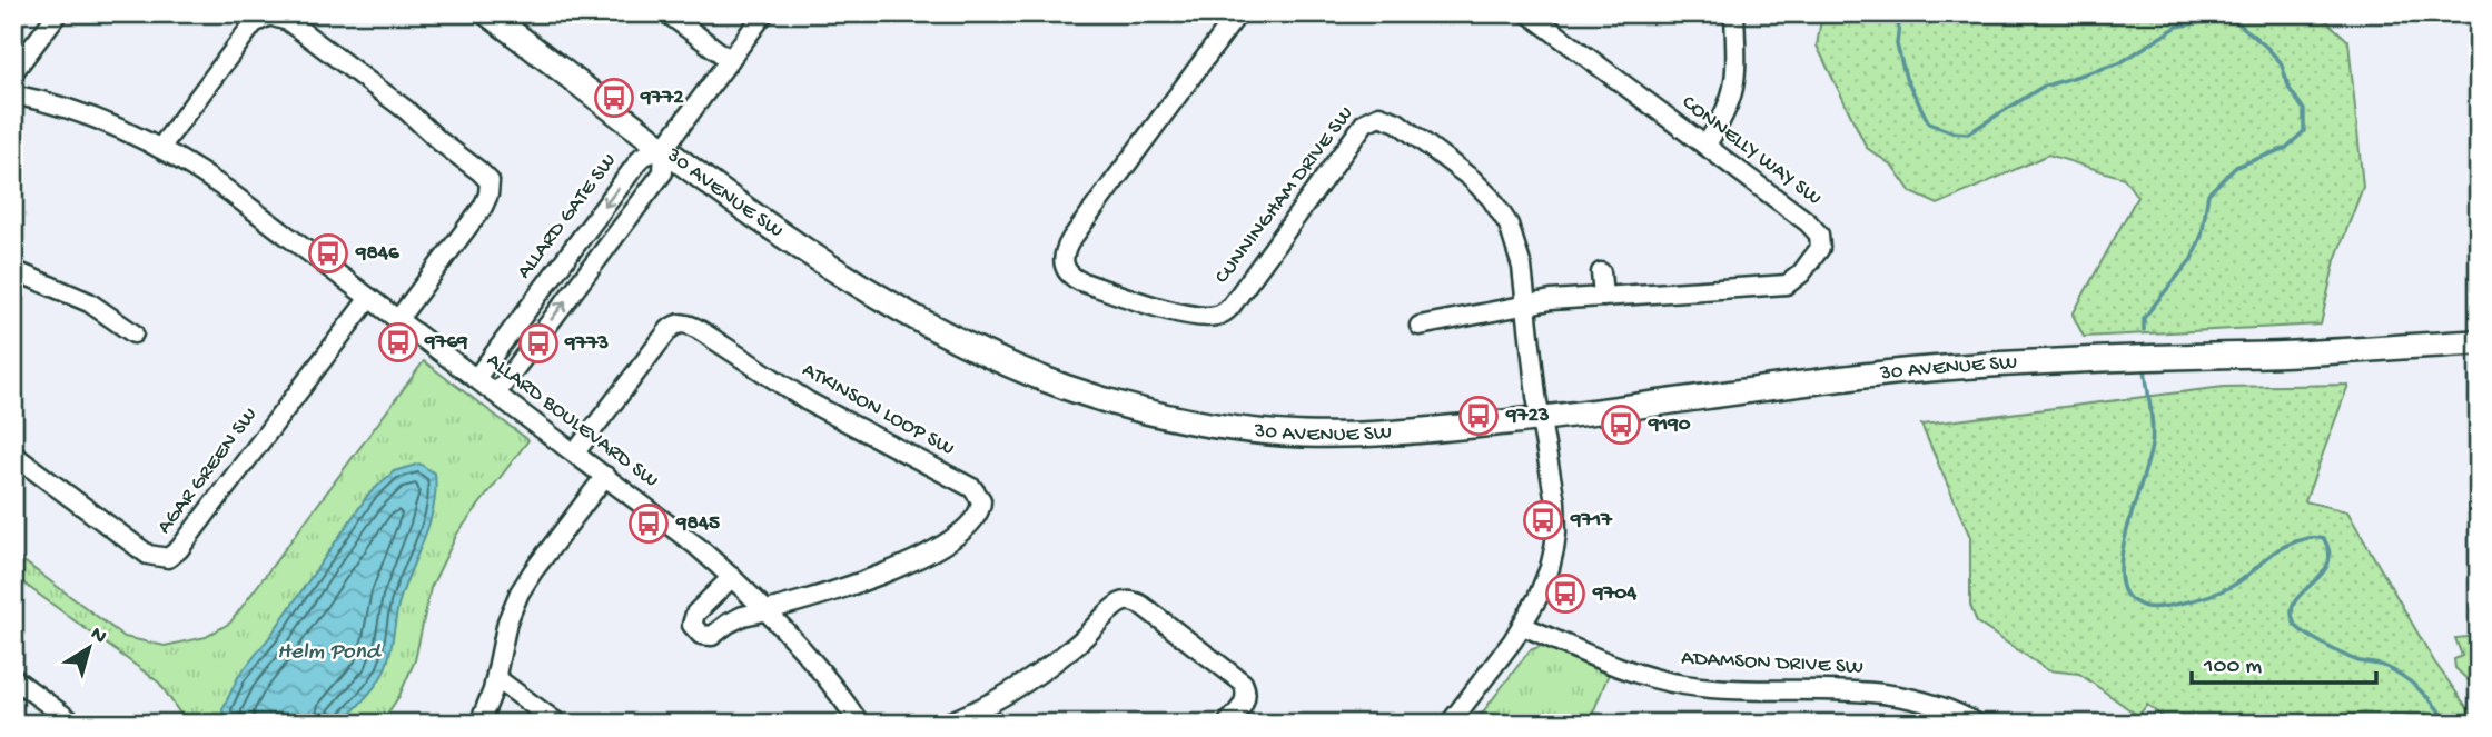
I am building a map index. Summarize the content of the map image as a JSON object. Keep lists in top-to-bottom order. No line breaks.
{"streets":{"main road":["30 AVENUE SW"],"street":["CONNELLY WAY SW","CUNNINGHAM DRIVE SW","ALLARD GATE SW","ATKINSON LOOP SW","ALLARD BOULEVARD SW","AGAR GREEN SW","ADAMSON DRIVE SW"]},"crossings":[["CONNELLY WAY SW","CUNNINGHAM DRIVE SW"],["30 AVENUE SW","CUNNINGHAM DRIVE SW"],["30 AVENUE SW","ALLARD GATE SW"],["CUNNINGHAM DRIVE SW","ADAMSON DRIVE SW"],["ALLARD GATE SW","ALLARD BOULEVARD SW"],["ATKINSON LOOP SW","ALLARD BOULEVARD SW"],["ALLARD BOULEVARD SW","AGAR GREEN SW"]],"water":["Helm Pond"],"places":{"bus stop":["9772","9846","9769","9773","9723","9190","9717","9845","9704"]},"scale_bar":"100 m","north":"top right"}
